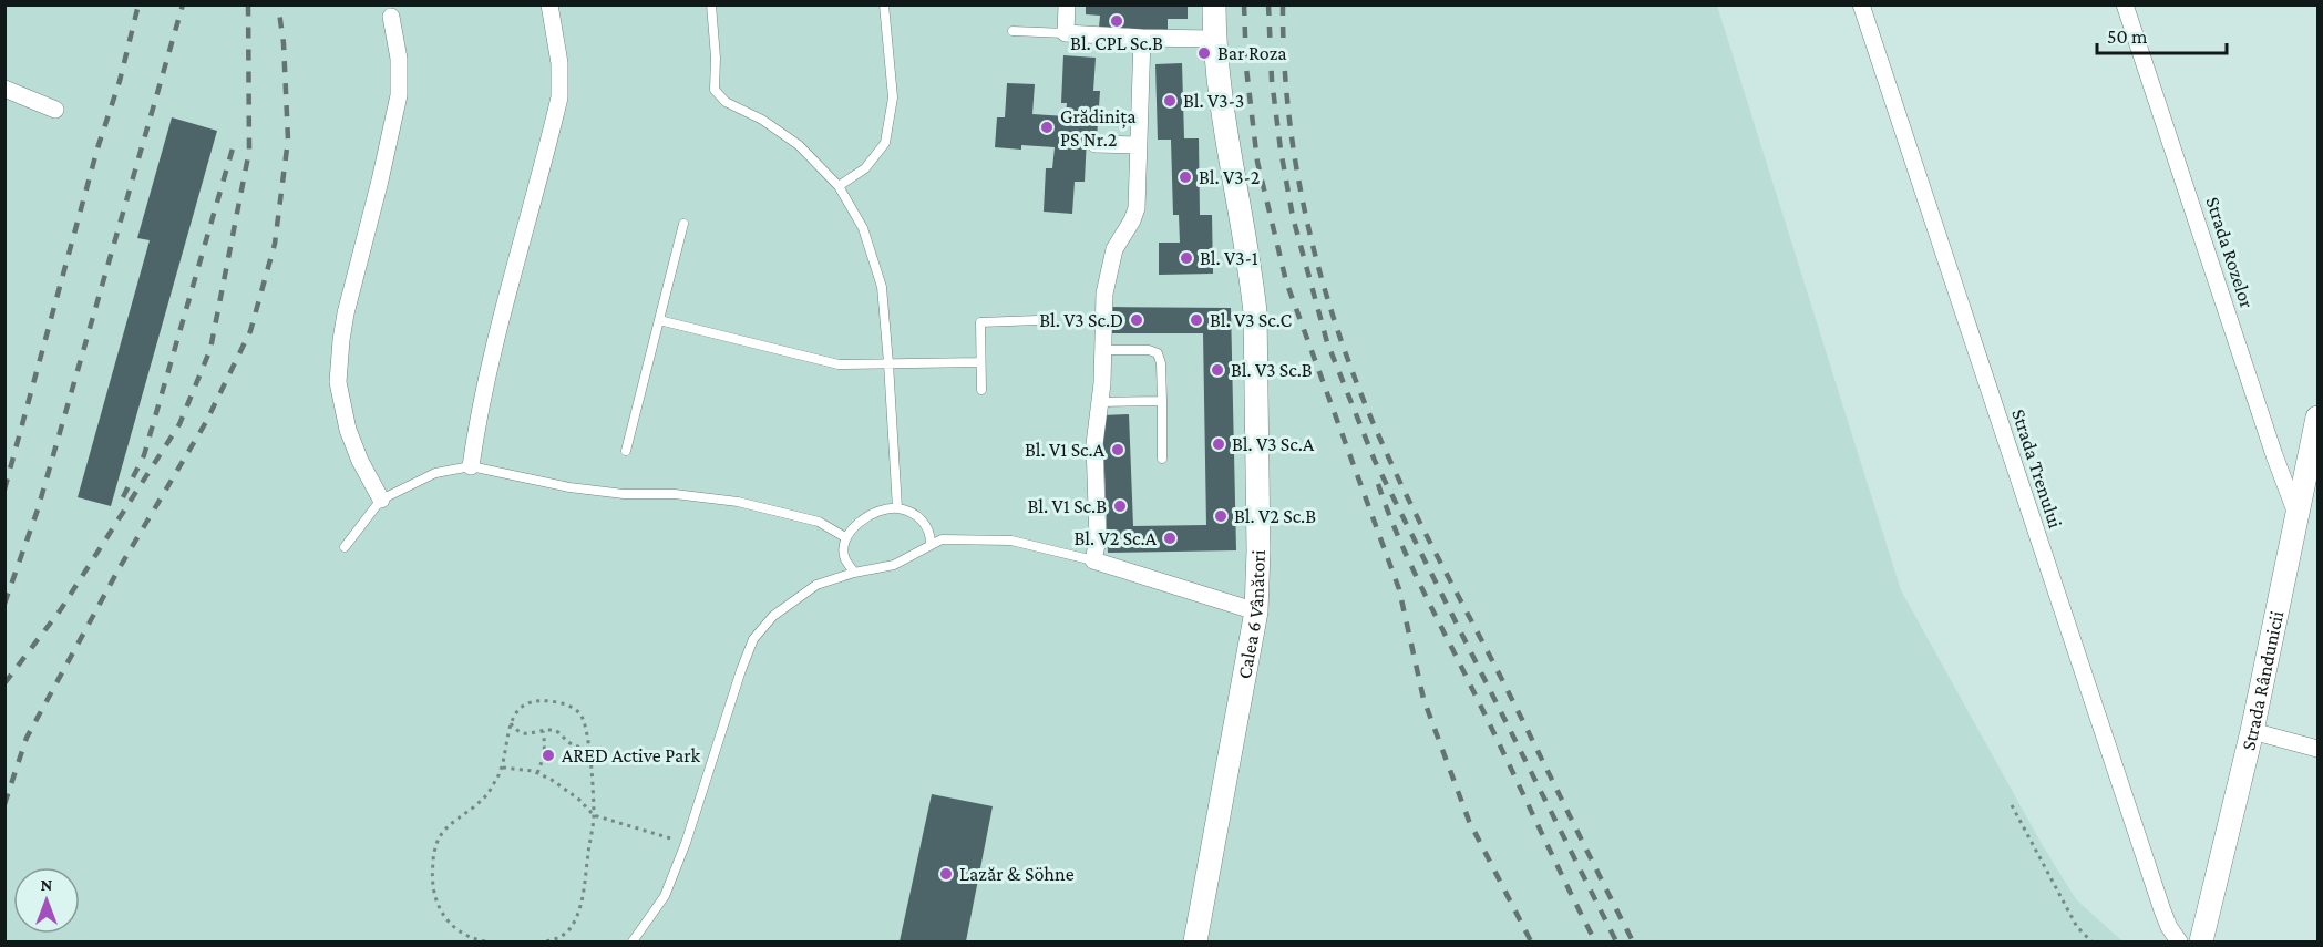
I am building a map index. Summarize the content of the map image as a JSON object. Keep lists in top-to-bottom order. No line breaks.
{"streets":{"main road":["Calea 6 Vânători","Strada Rândunicii"],"street":["Strada Rozelor","Strada Trenului"]},"crossings":[["Strada Rozelor","Strada Rândunicii"]],"places":["Bl. CPL Sc.B","Bar Roza","Bl. V3-3","Grădinița PS Nr.2","Bl. V3-2","Bl. V3-1","Bl. V3 Sc.D","Bl. V3 Sc.C","Bl. V3 Sc.B","Bl. V3 Sc.A","Bl. V1 Sc.A","Bl. V1 Sc.B","Bl. V2 Sc.B","Bl. V2 Sc.A","ARED Active Park","Lazăr & Söhne"],"scale_bar":"50 m","north":"top"}
